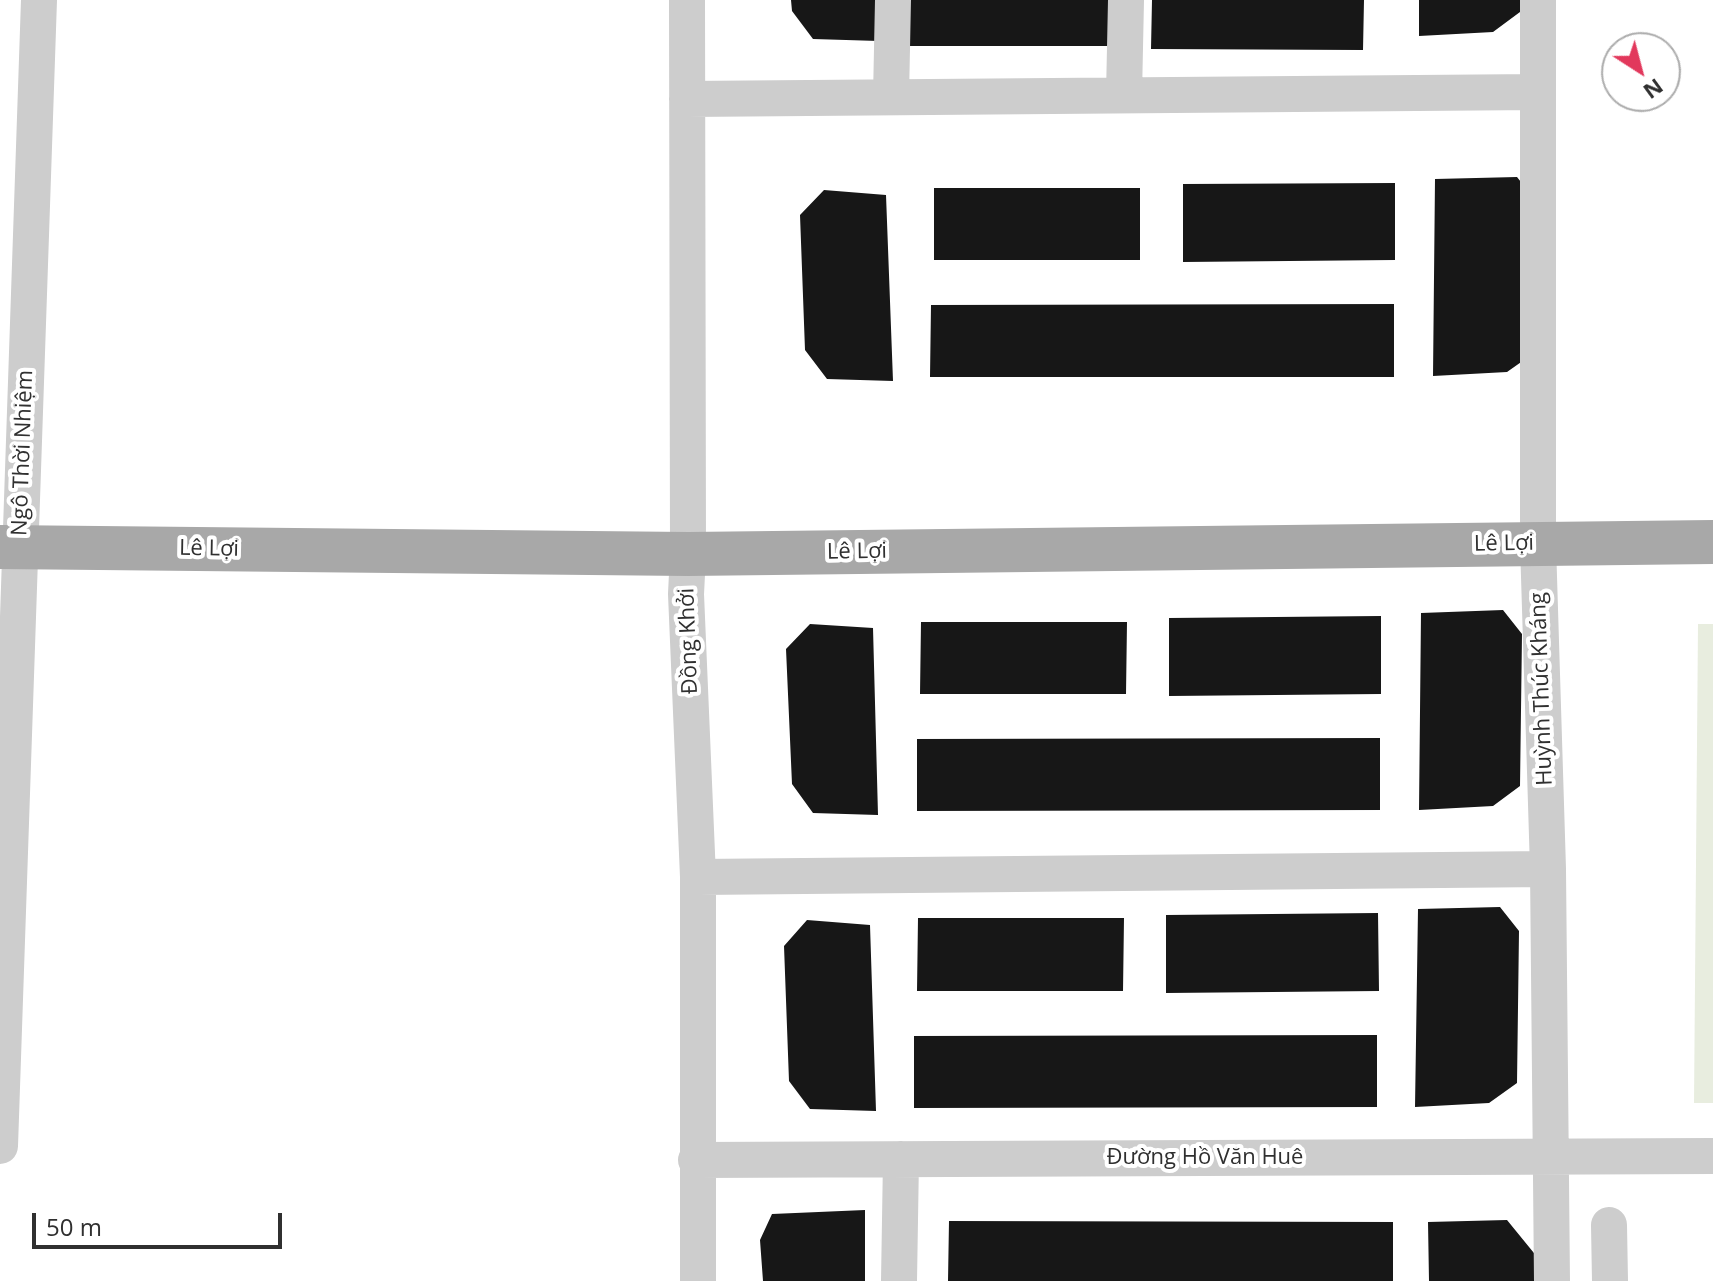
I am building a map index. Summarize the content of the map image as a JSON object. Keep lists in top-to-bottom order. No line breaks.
{"streets":{"main road":["Lê Lợi"],"street":["Ngô Thời Nhiệm","Đồng Khởi","Huỳnh Thúc Kháng","Đường Hồ Văn Huê"]},"crossings":[["Ngô Thời Nhiệm","Lê Lợi"],["Lê Lợi","Đồng Khởi"],["Lê Lợi","Huỳnh Thúc Kháng"],["Đồng Khởi","Đường Hồ Văn Huê"],["Huỳnh Thúc Kháng","Đường Hồ Văn Huê"]],"scale_bar":"50 m","north":"bottom right"}
